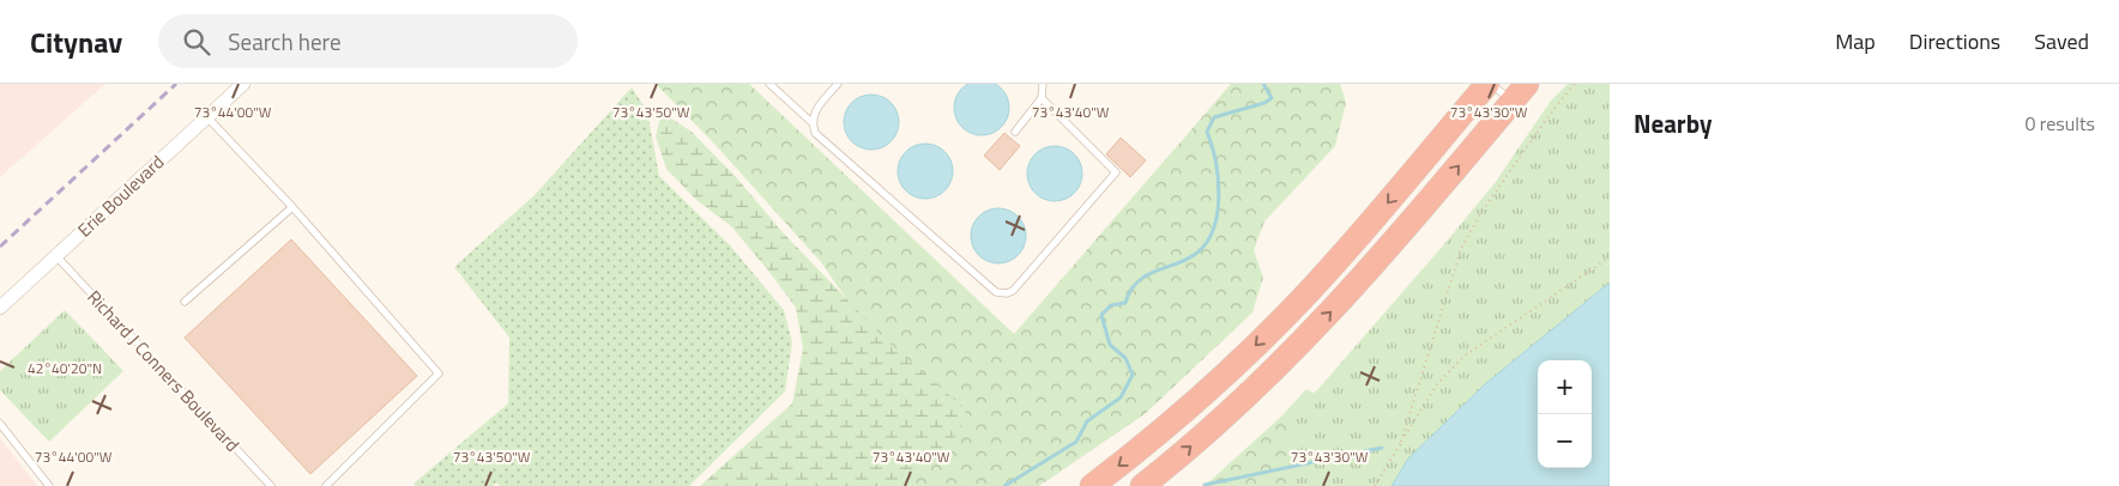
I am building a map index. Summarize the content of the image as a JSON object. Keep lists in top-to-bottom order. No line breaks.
{"streets":{"street":["Erie Boulevard"],"lane":["Richard J Conners Boulevard"]},"crossings":[["Erie Boulevard","Richard J Conners Boulevard"]],"page":{"header":"Citynav","search":"Search here","nav":["Map","Directions","Saved"],"heading":["Nearby","0 results"],"map_buttons":["+","−"]},"coordinates":["73°44'00\"W","73°43'50\"W","73°43'40\"W","73°43'30\"W","42°40'20\"N"]}
